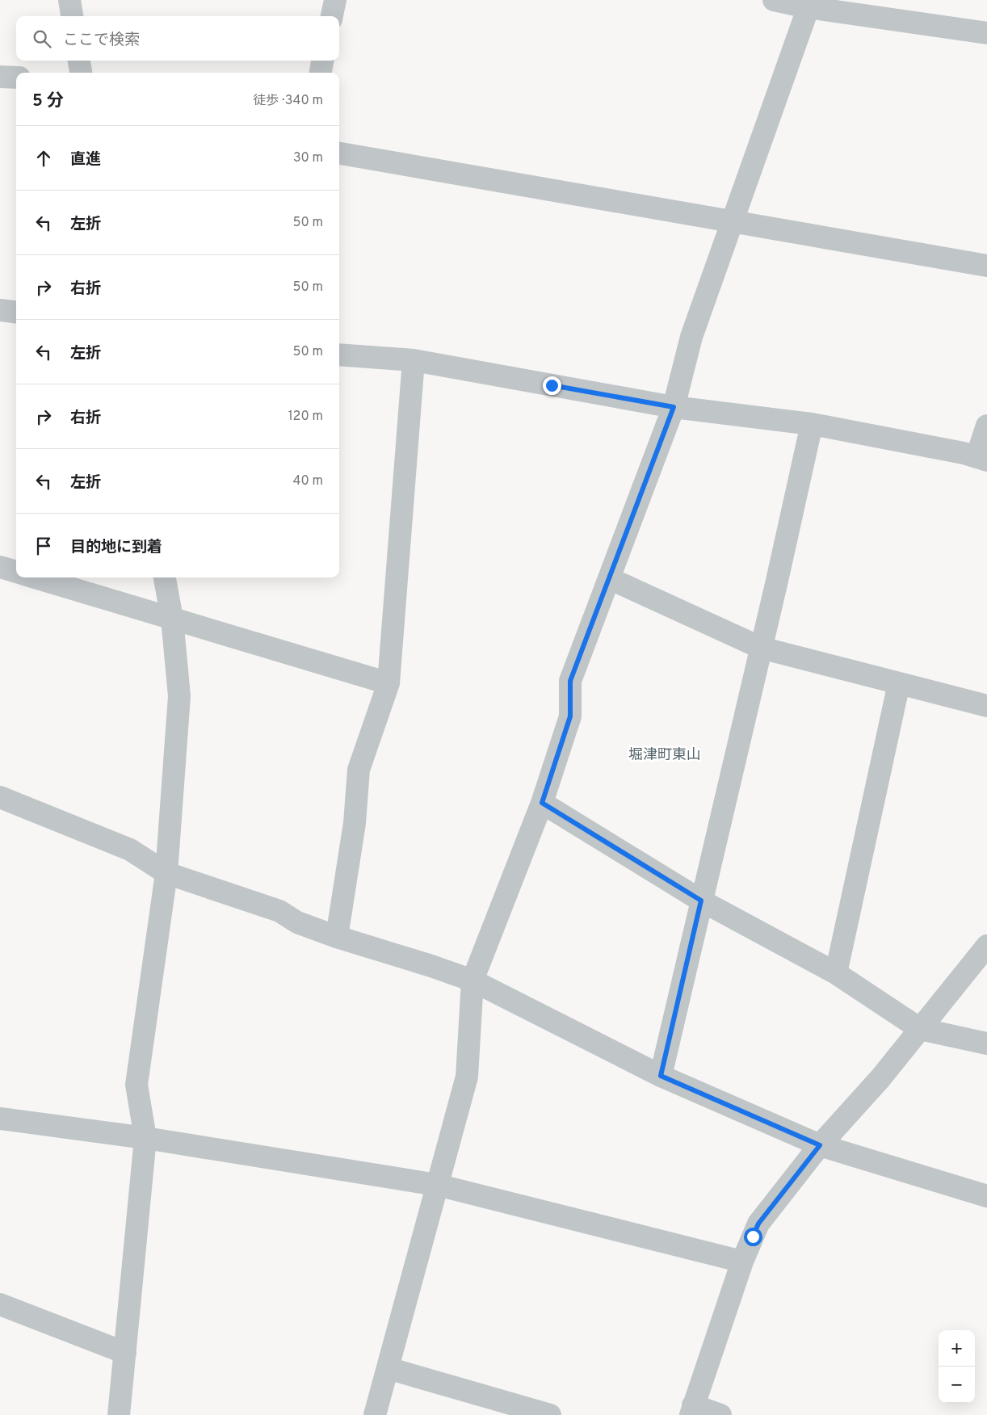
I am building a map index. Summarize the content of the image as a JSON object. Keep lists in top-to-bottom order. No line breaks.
{"districts":["堀津町東山"],"page":{"search":"ここで検索","heading":["5 分","徒歩 · 340 m"],"list":[["直進","30 m"],["左折","50 m"],["右折","50 m"],["左折","50 m"],["右折","120 m"],["左折","40 m"],"目的地に到着"],"map_buttons":["+","−"]}}
